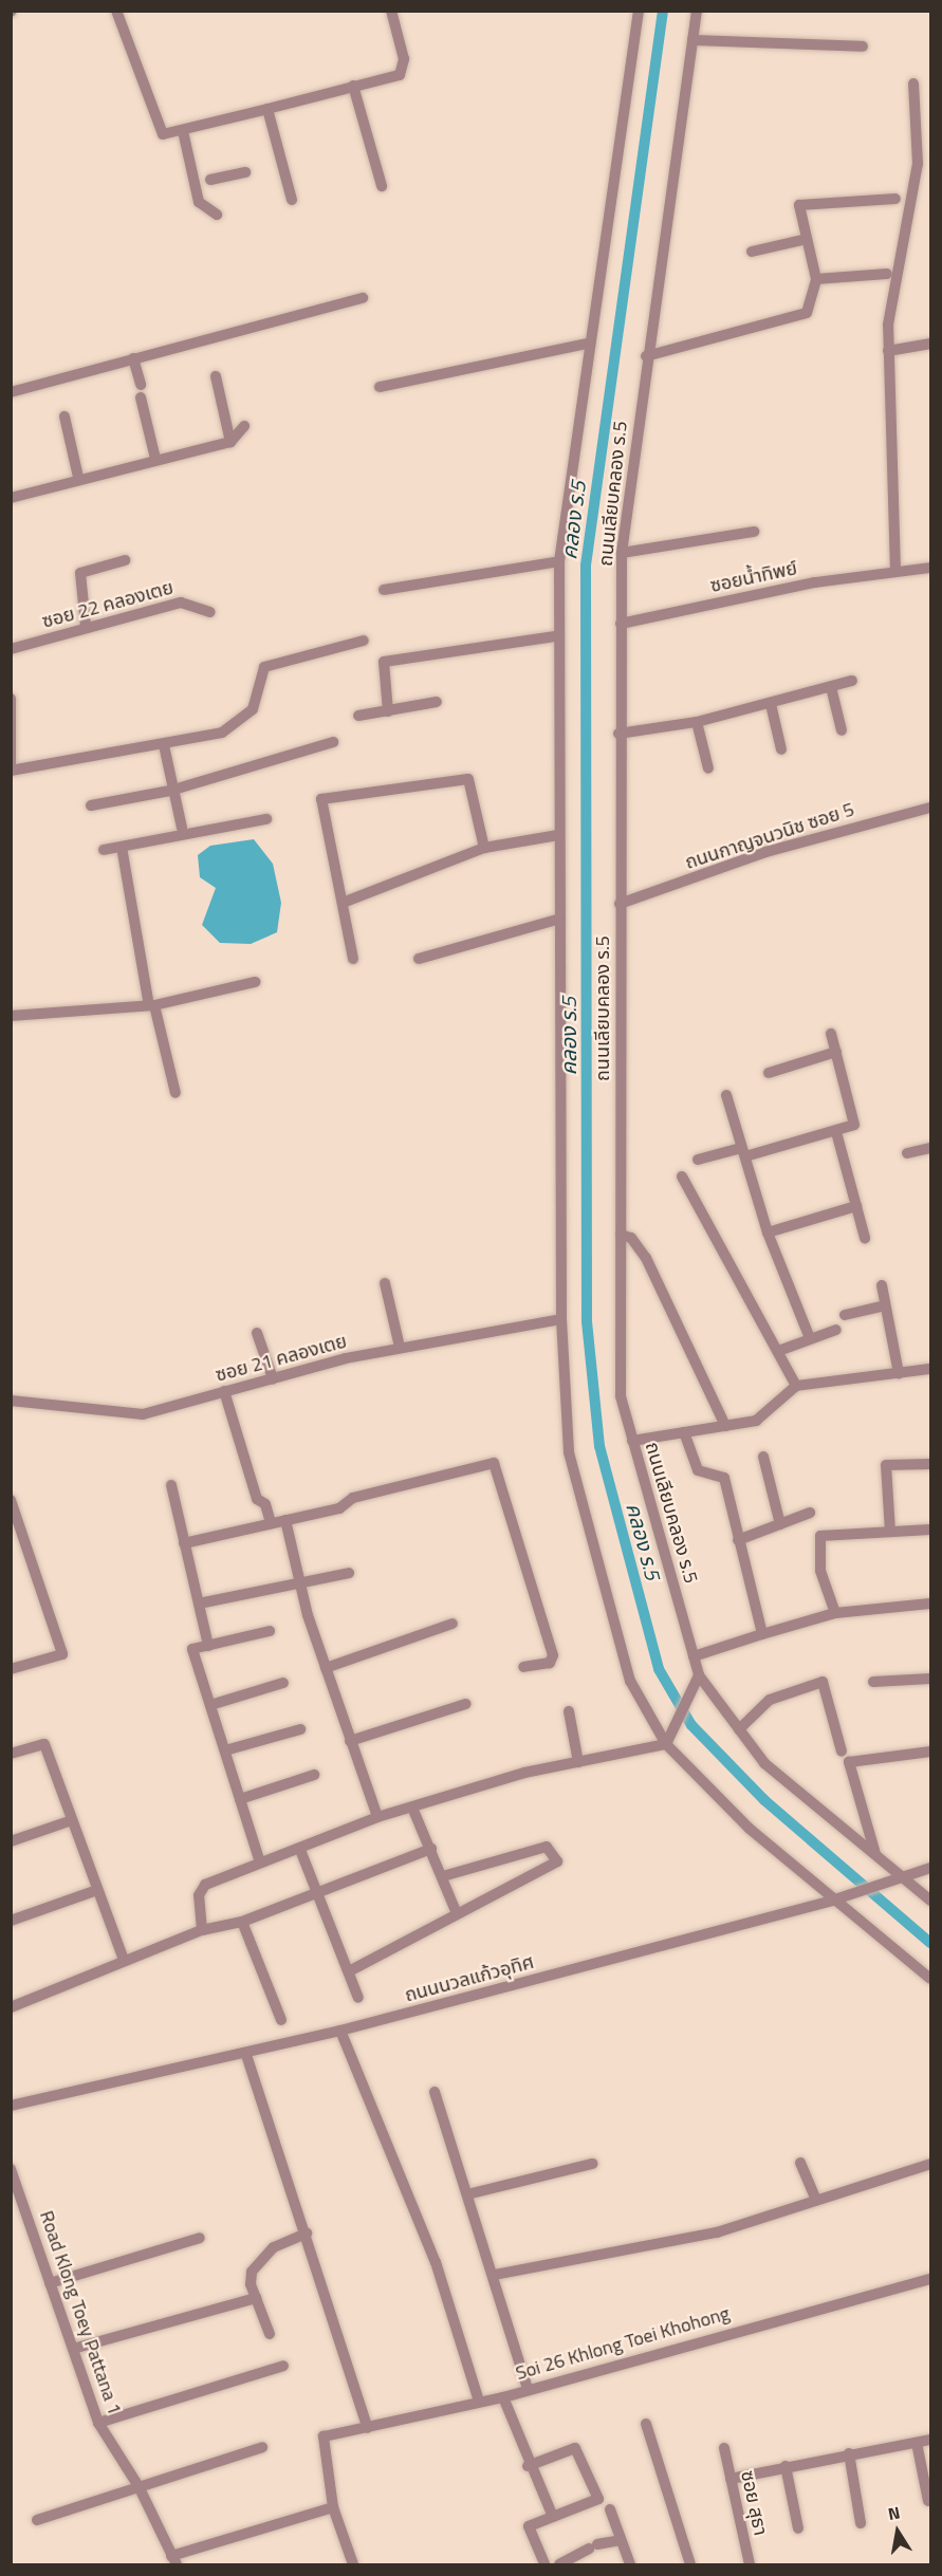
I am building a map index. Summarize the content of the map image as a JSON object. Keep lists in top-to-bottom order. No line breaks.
{"streets":{"street":["ถนนเลียบคลอง ร.5","ซอยน้ำทิพย์","ซอย 22 คลองเตย","ถนนกาญจนวนิช ซอย 5","ซอย 21 คลองเตย","ถนนนวลแก้วอุทิศ","Road Klong Toey Pattana 1","Soi 26 Khlong Toei Khohong","ซอย สุธา"]},"crossings":[["ถนนเลียบคลอง ร.5","ซอยน้ำทิพย์"],["ถนนเลียบคลอง ร.5","ถนนกาญจนวนิช ซอย 5"],["ถนนเลียบคลอง ร.5","ถนนนวลแก้วอุทิศ"]],"water":["คลอง ร.5"],"north":"top"}
